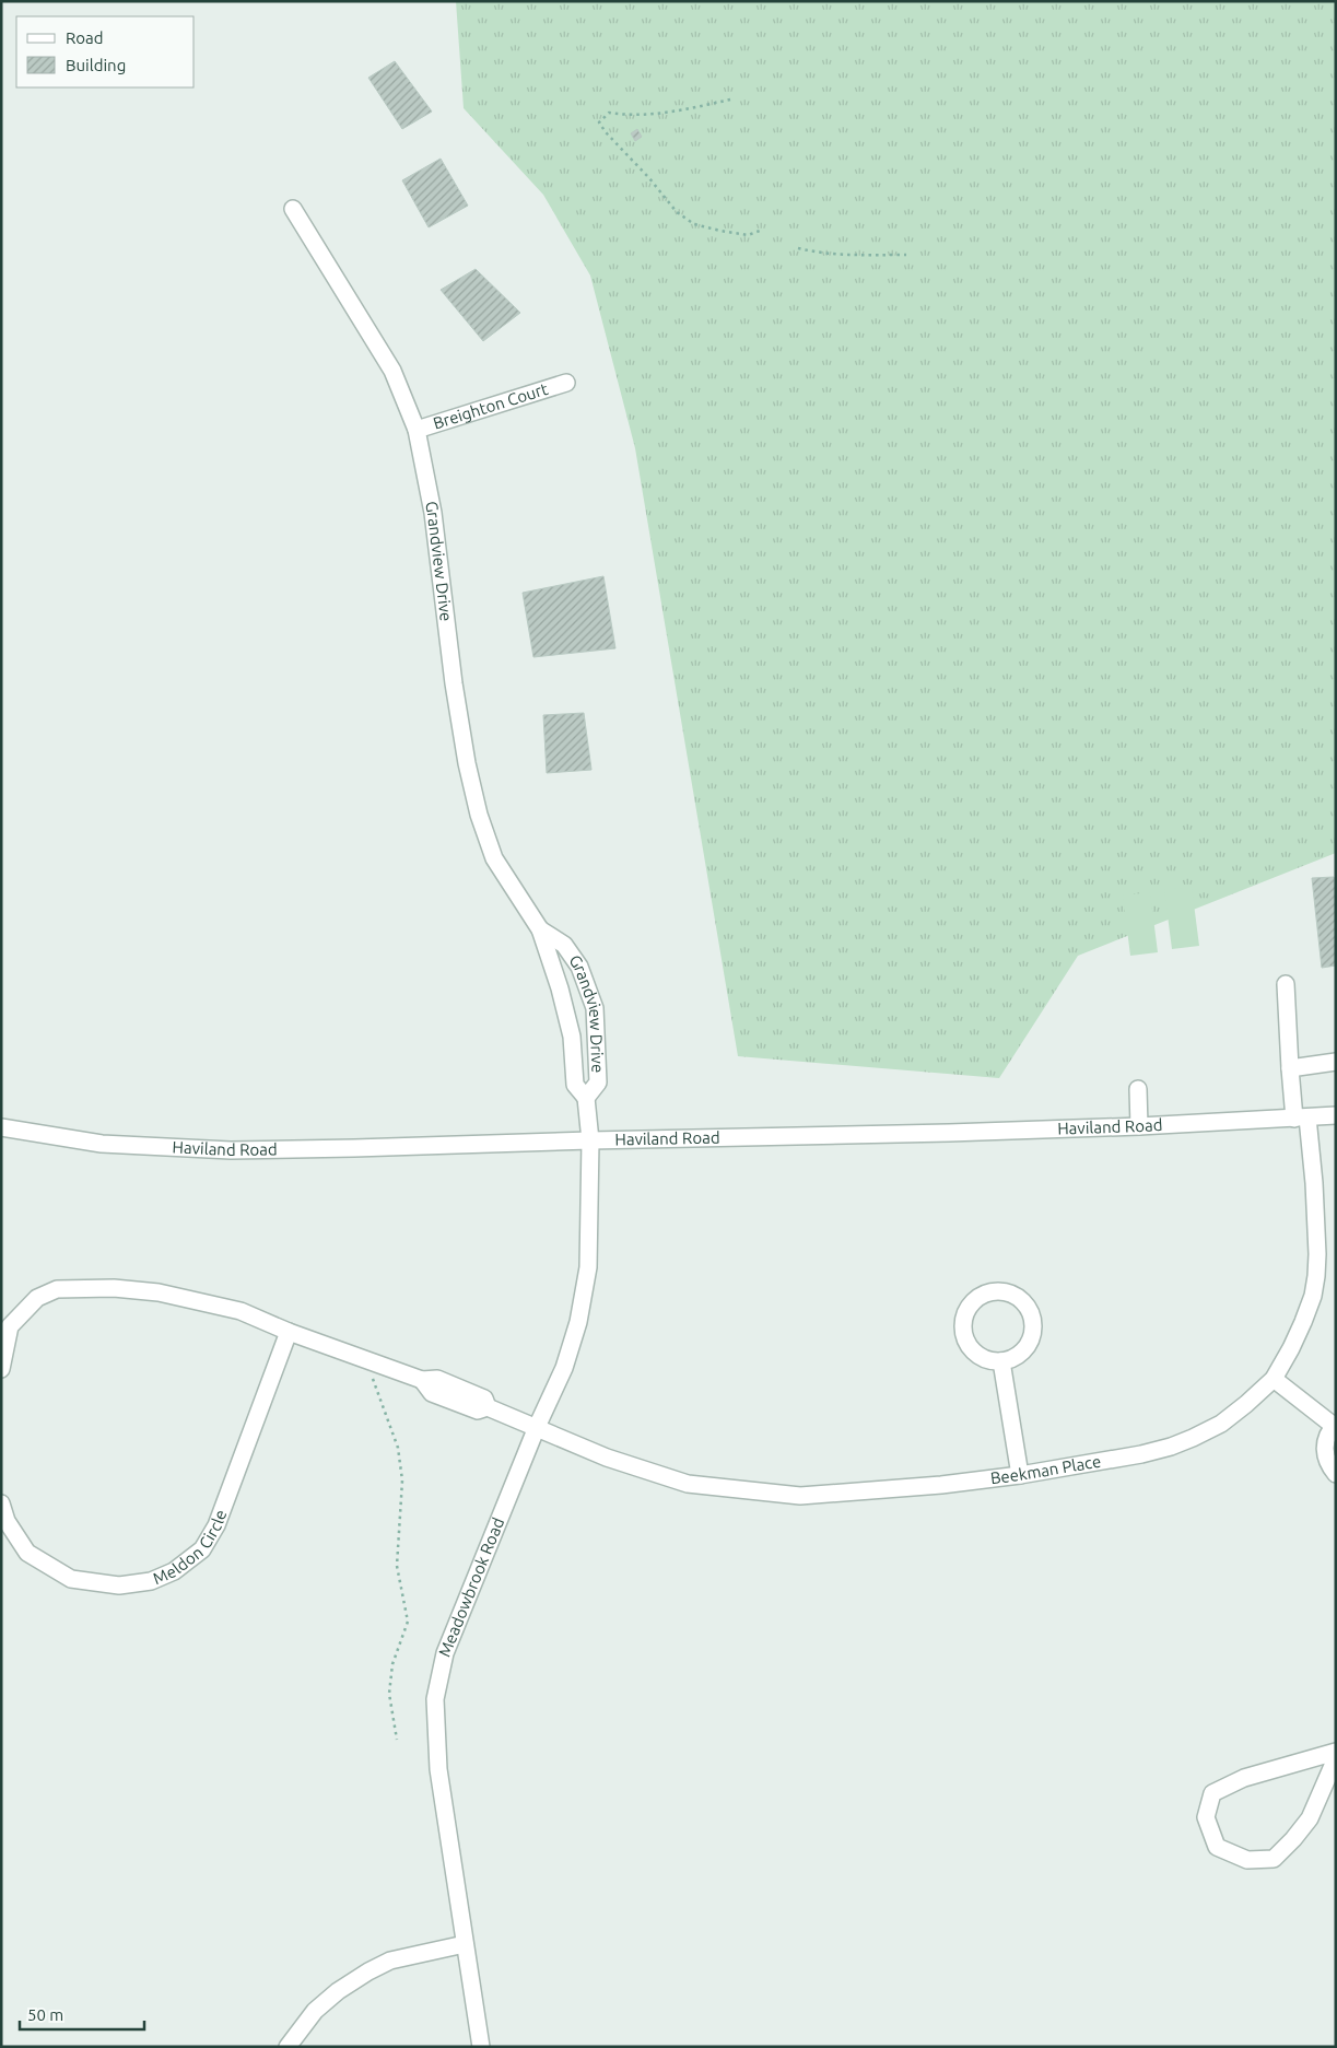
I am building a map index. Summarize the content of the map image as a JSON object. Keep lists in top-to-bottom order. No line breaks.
{"streets":{"street":["Breighton Court","Grandview Drive","Haviland Road","Beekman Place","Meldon Circle","Meadowbrook Road"]},"crossings":[["Breighton Court","Grandview Drive"],["Grandview Drive","Meadowbrook Road"],["Haviland Road","Beekman Place"],["Haviland Road","Meadowbrook Road"],["Beekman Place","Meadowbrook Road"]],"legend":["Road","Building"],"scale_bar":"50 m"}
